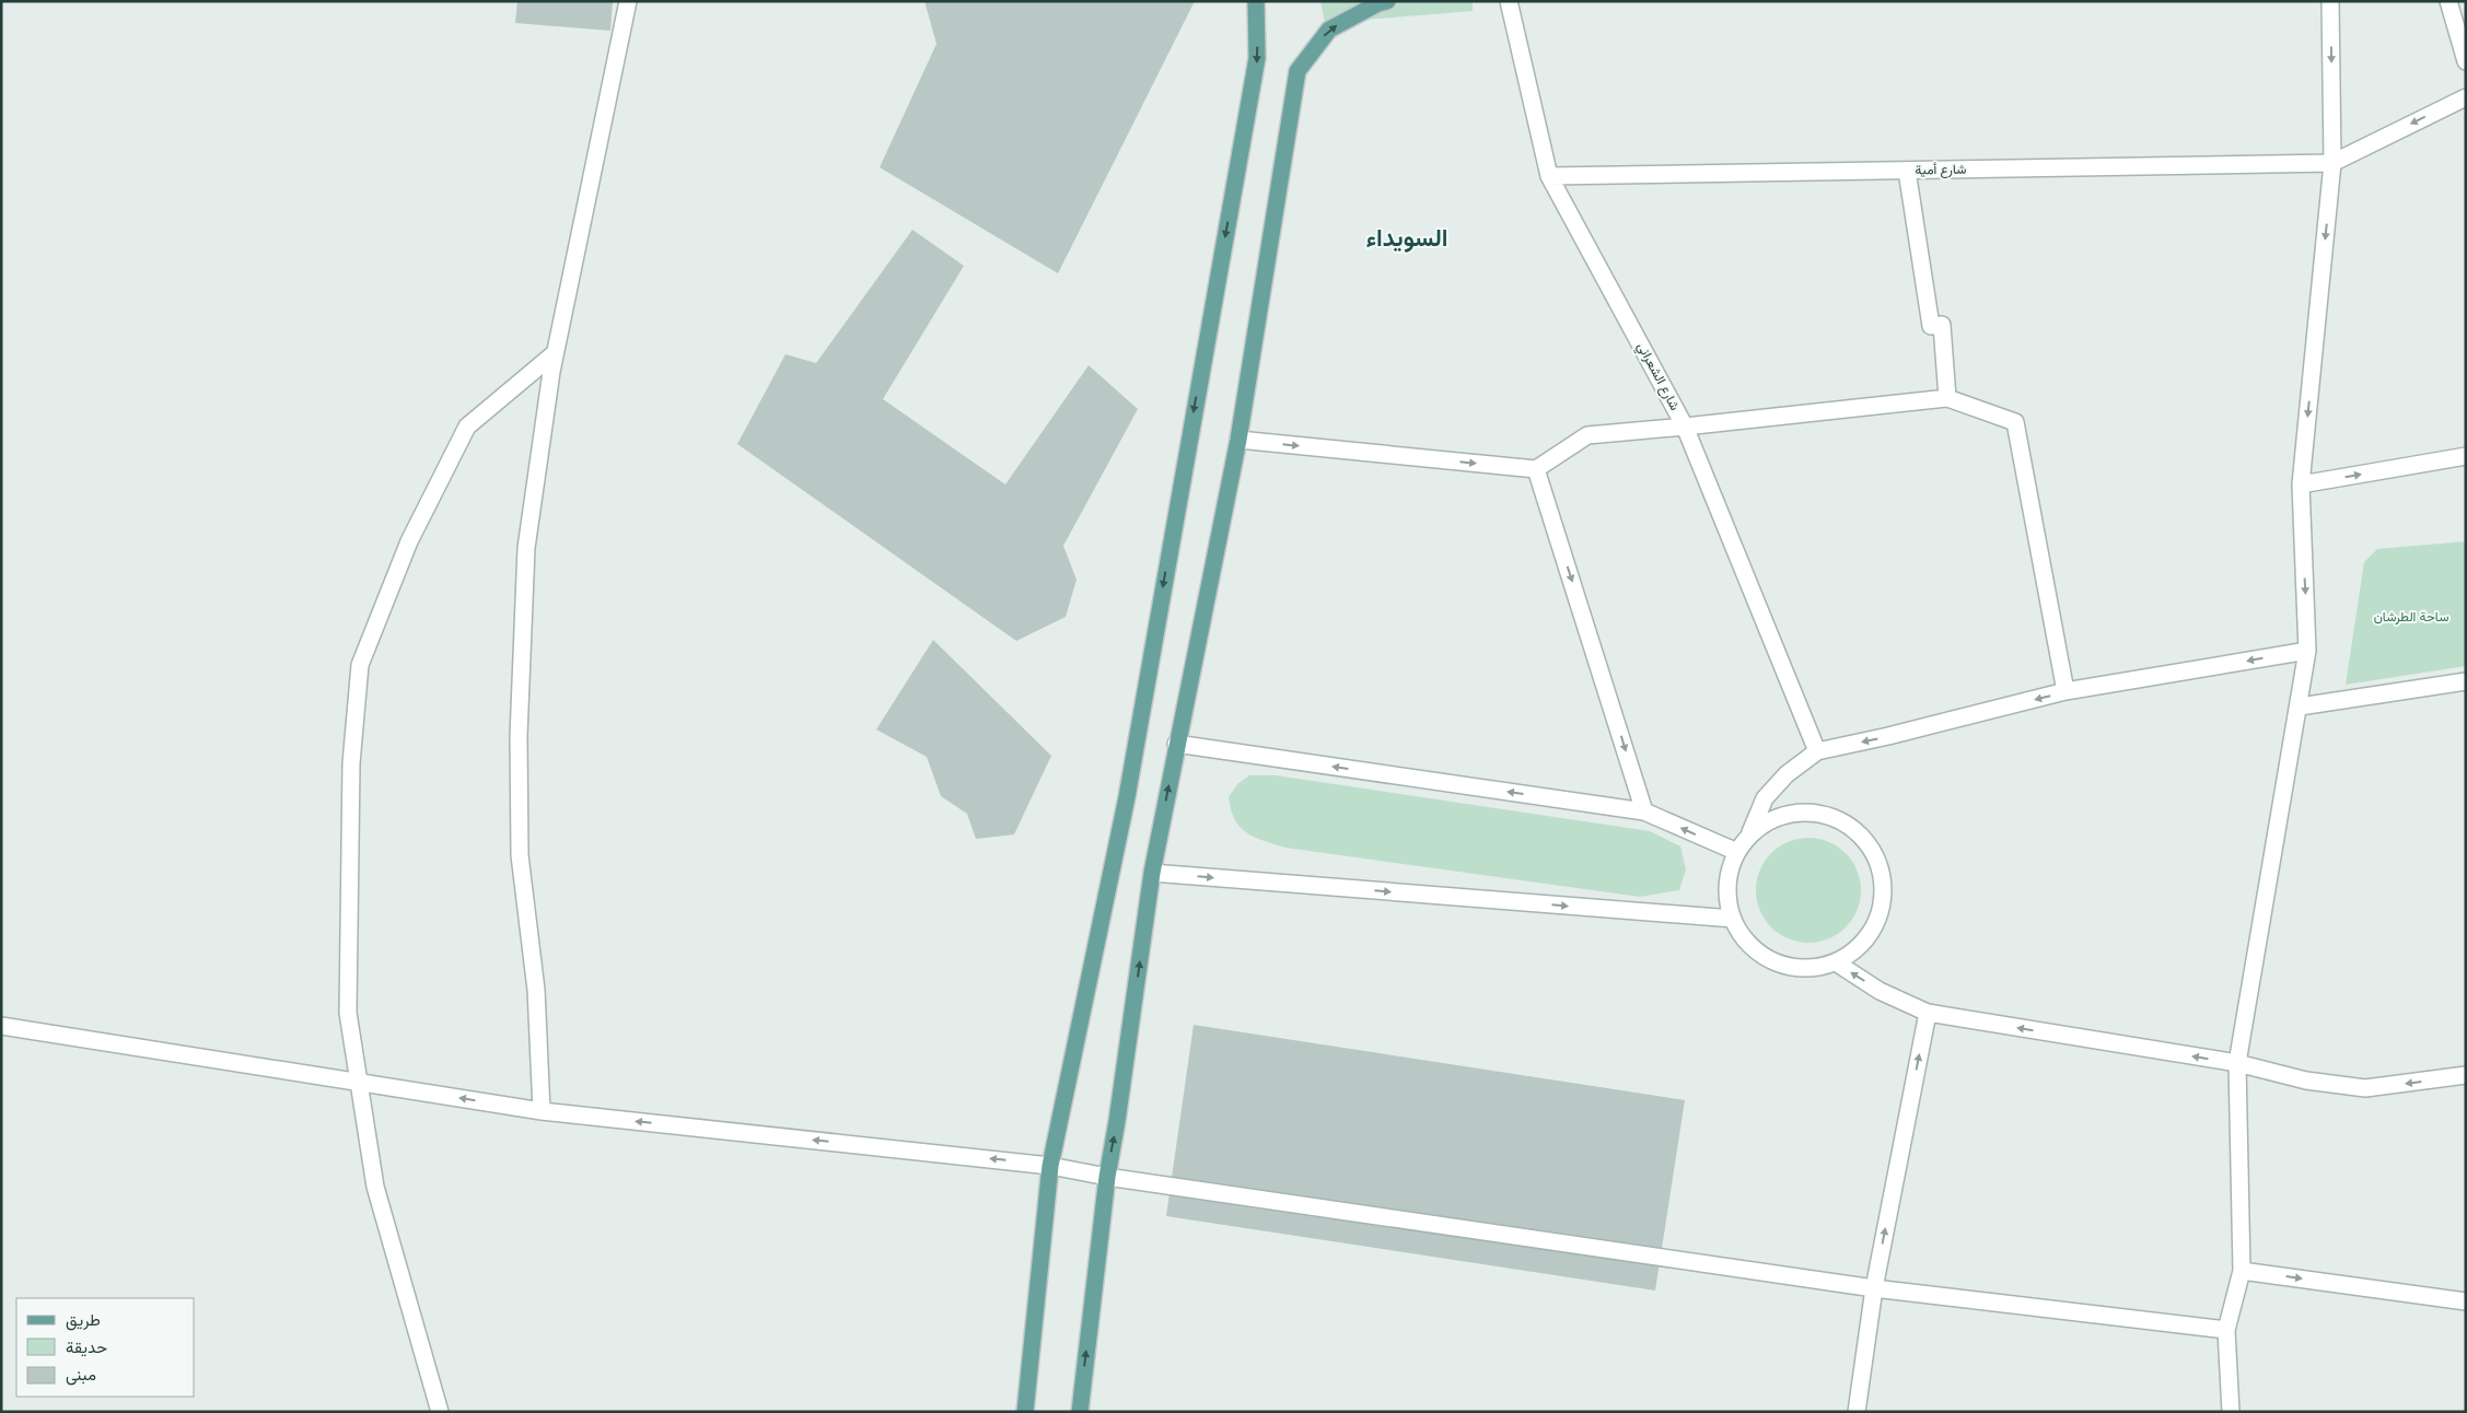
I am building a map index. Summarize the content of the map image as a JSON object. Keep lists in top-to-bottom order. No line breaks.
{"streets":{"street":["شارع أمية","شارع الشعراني"]},"crossings":[["شارع أمية","شارع الشعراني"]],"districts":["السويداء"],"parks":["ساحة الطرشان"],"legend":["طريق","حديقة","مبنى"]}
